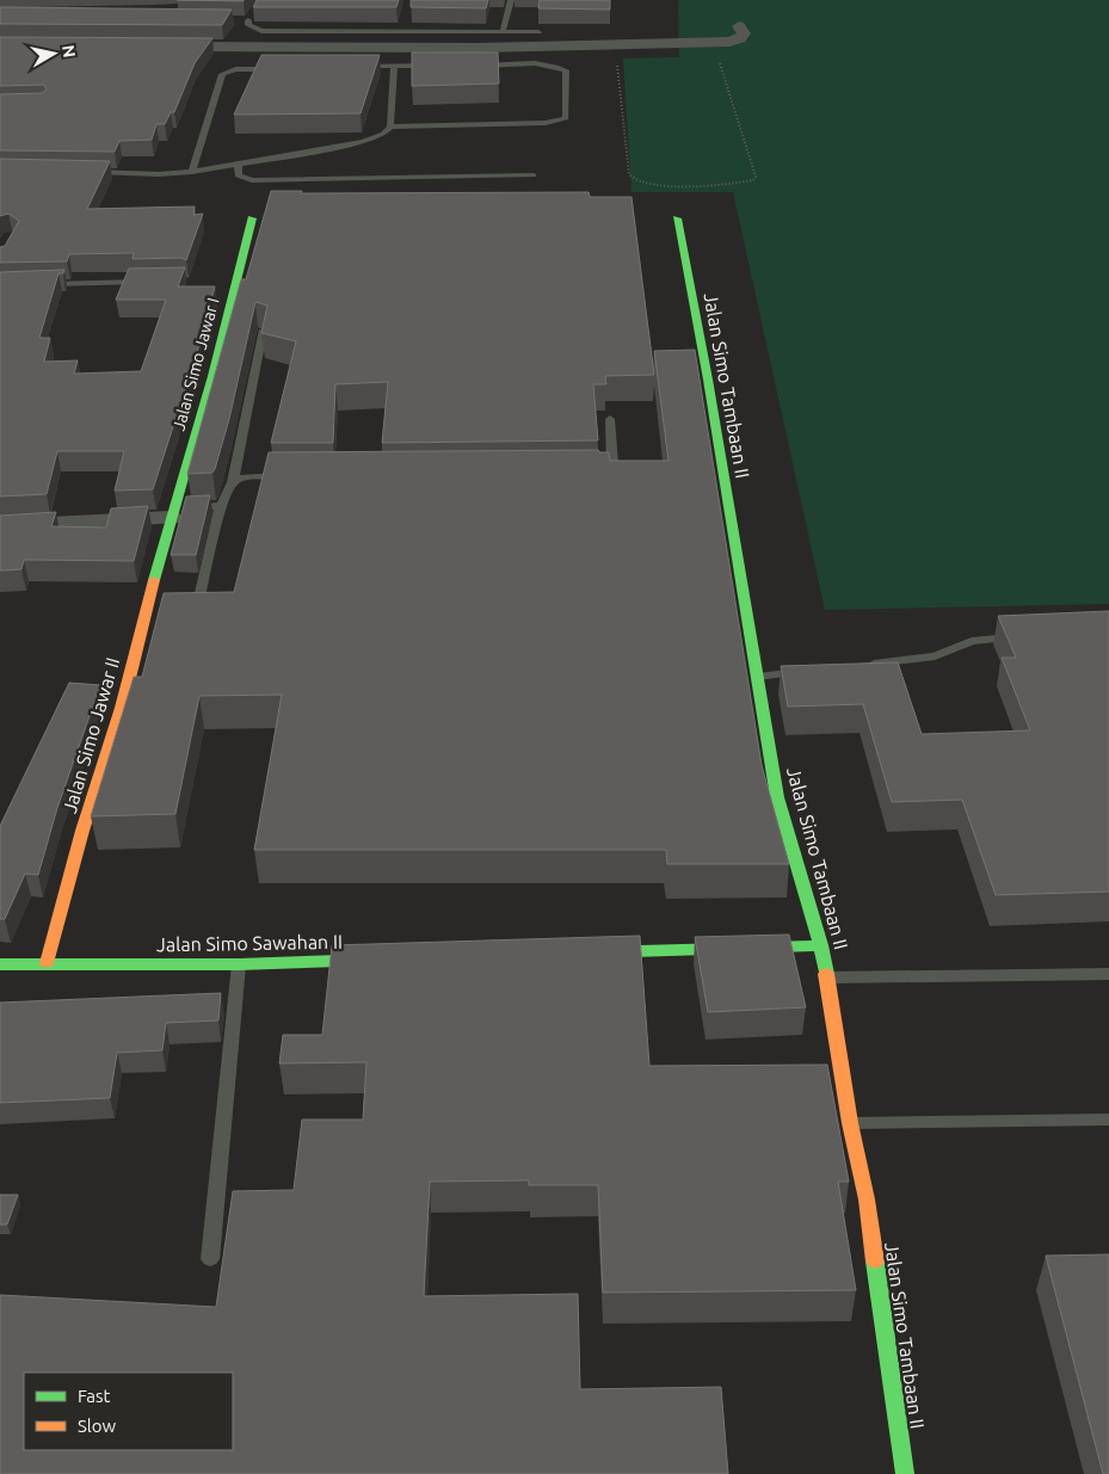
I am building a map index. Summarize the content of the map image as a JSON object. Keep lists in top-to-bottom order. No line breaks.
{"streets":{"street":["Jalan Simo Jawar I","Jalan Simo Tambaan II","Jalan Simo Jawar II","Jalan Simo Sawahan II"]},"crossings":[["Jalan Simo Jawar I","Jalan Simo Jawar II"],["Jalan Simo Jawar II","Jalan Simo Sawahan II"]],"legend":["Fast","Slow"],"north":"right"}
